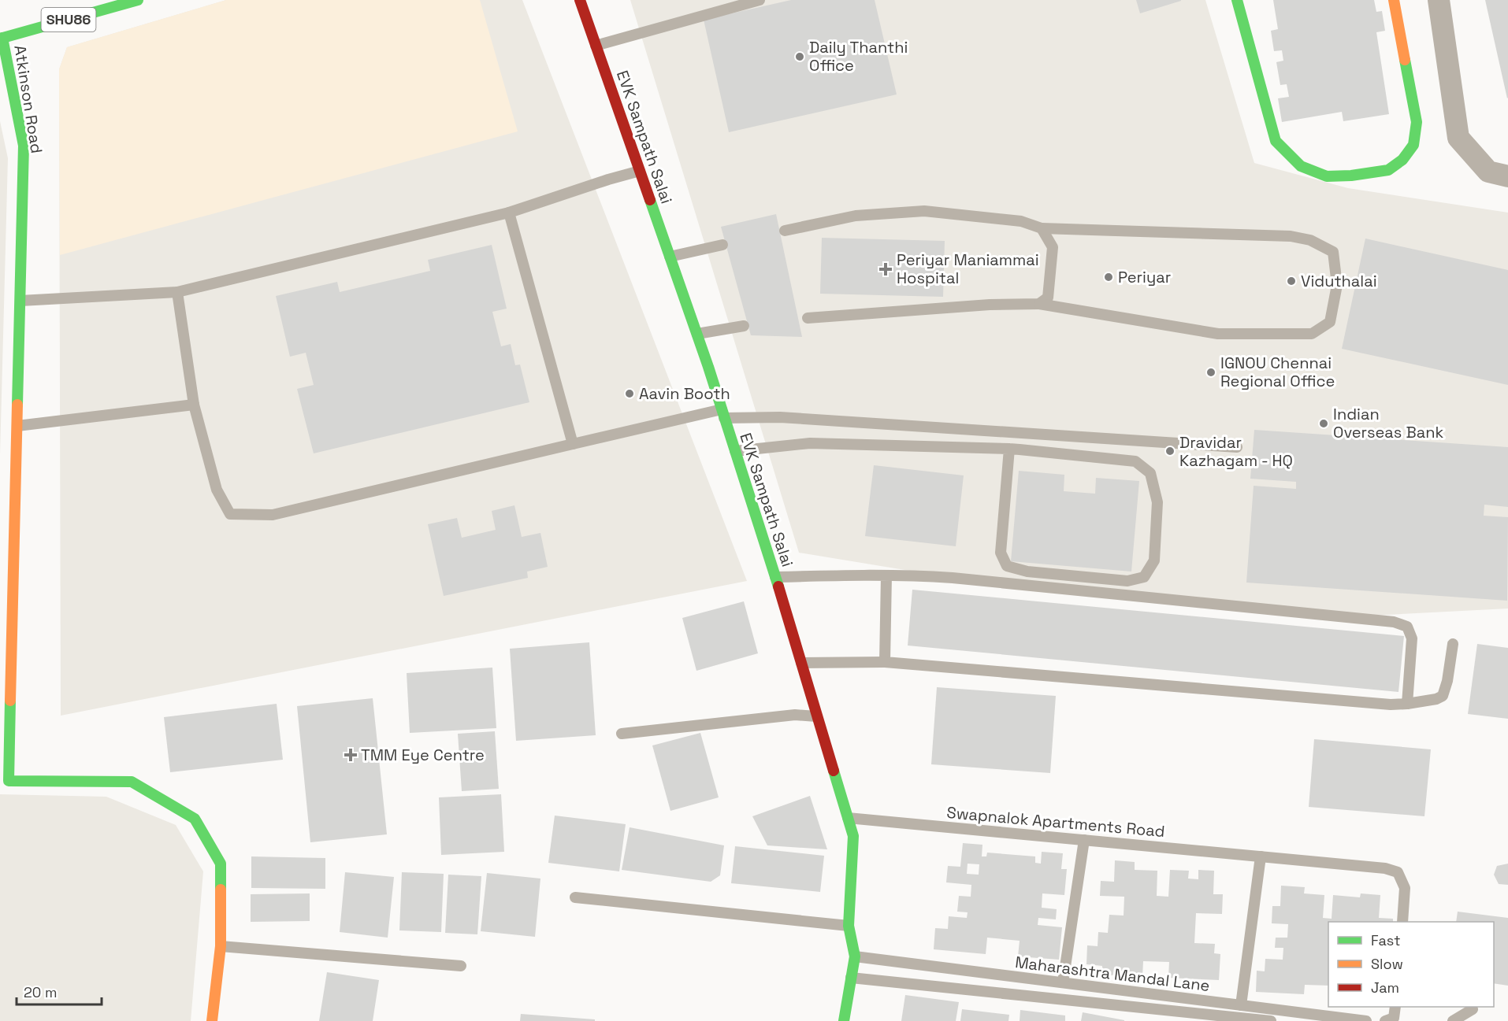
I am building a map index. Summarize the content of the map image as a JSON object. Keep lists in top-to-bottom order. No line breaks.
{"streets":{"street":["SHU86","Atkinson Road","EVK Sampath Salai"],"lane":["Swapnalok Apartments Road","Maharashtra Mandal Lane"]},"crossings":[["SHU86","Atkinson Road"],["EVK Sampath Salai","Swapnalok Apartments Road"],["EVK Sampath Salai","Maharashtra Mandal Lane"]],"places":{"other":["Daily Thanthi Office","Periyar","Viduthalai","IGNOU Chennai Regional Office","Aavin Booth","Indian Overseas Bank","Dravidar Kazhagam - HQ"],"health":["Periyar Maniammai Hospital","TMM Eye Centre"]},"legend":["Fast","Slow","Jam"],"scale_bar":"20 m"}
